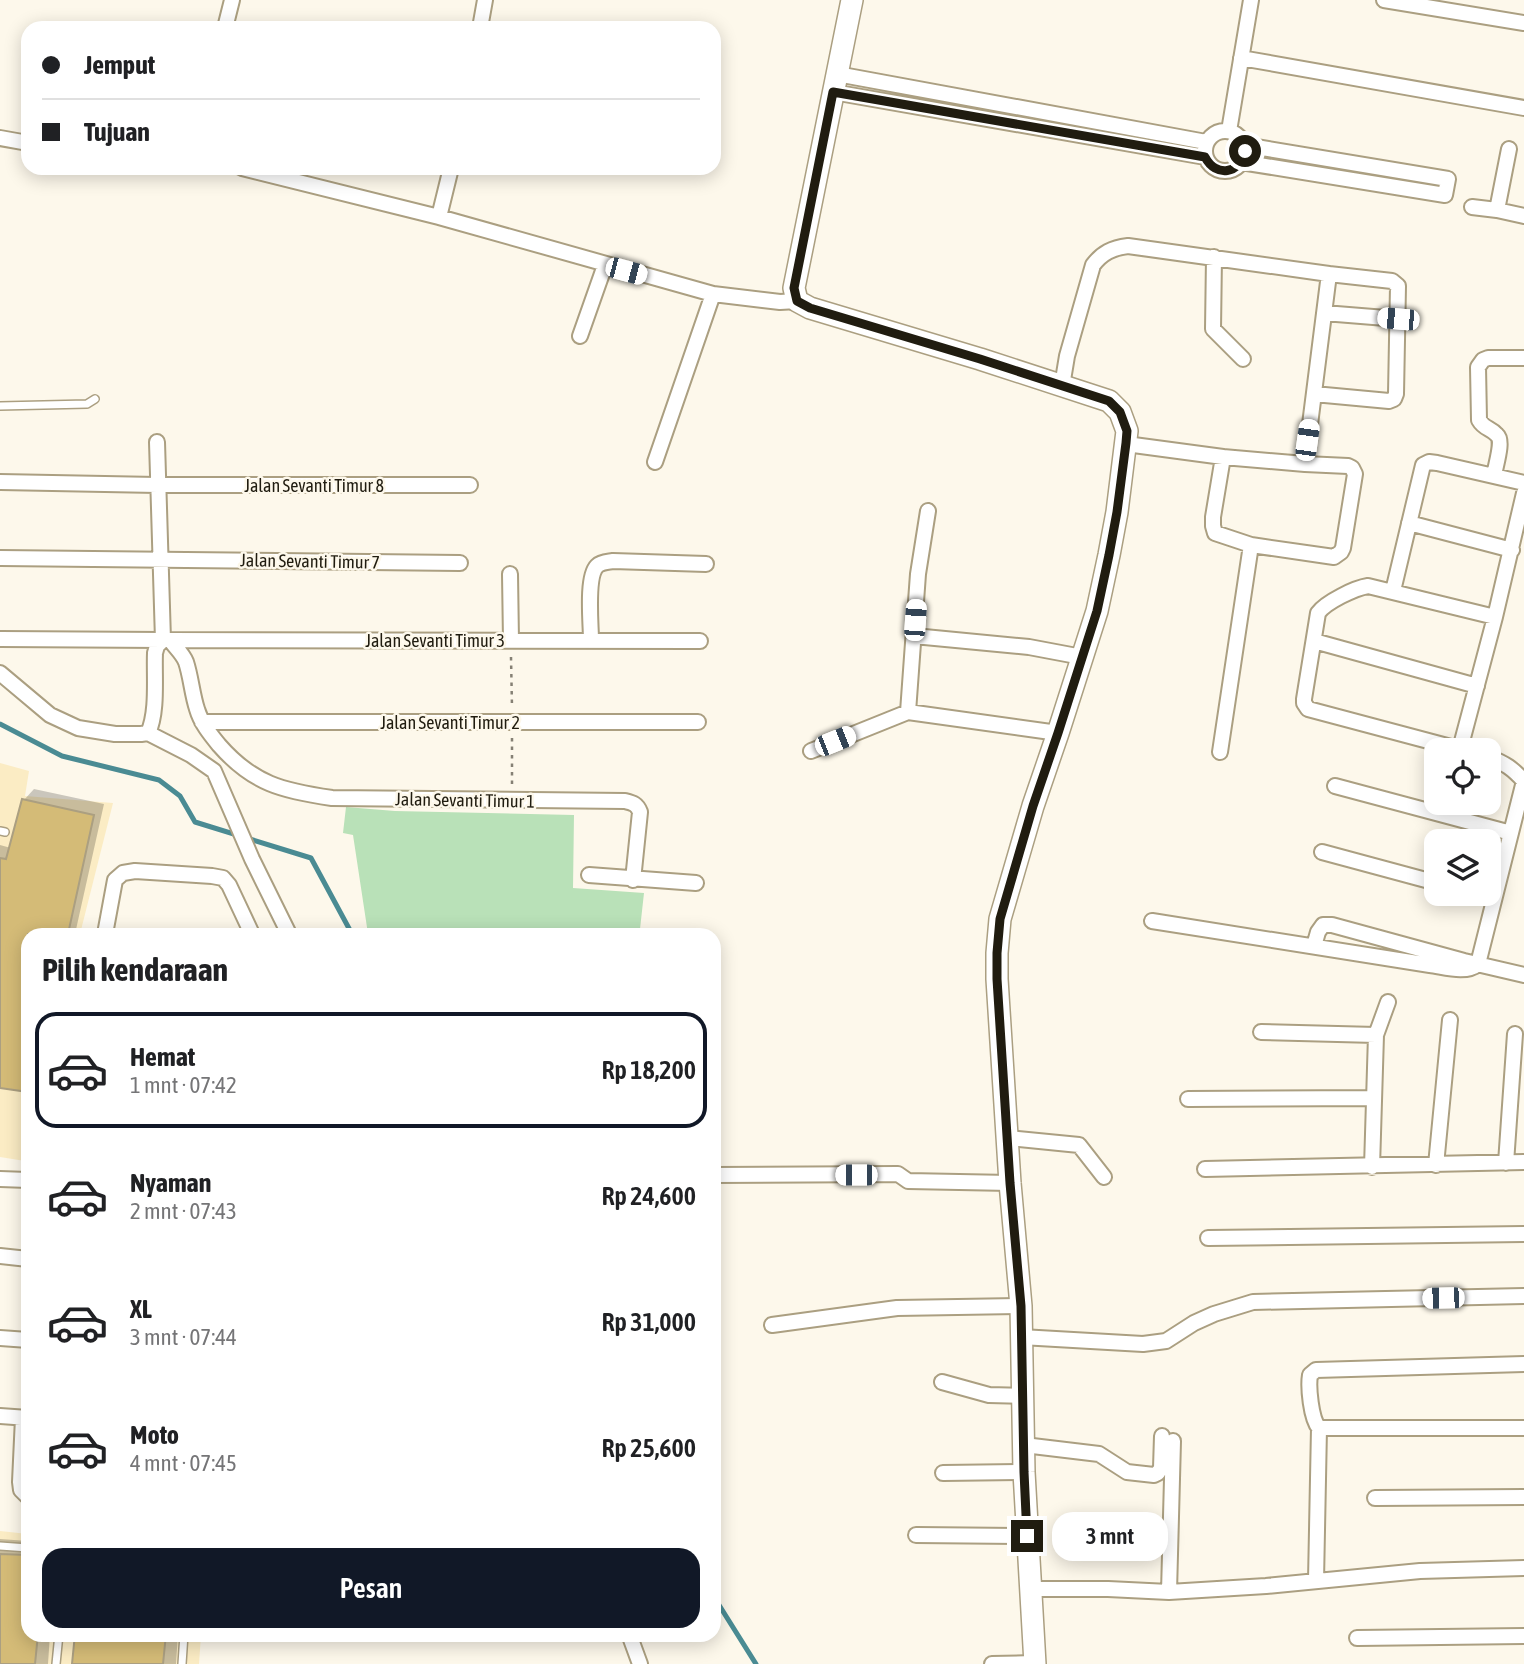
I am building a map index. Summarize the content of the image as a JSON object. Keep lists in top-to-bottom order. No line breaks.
{"streets":{"street":["Jalan Sevanti Timur 8","Jalan Sevanti Timur 7","Jalan Sevanti Timur 3","Jalan Sevanti Timur 2","Jalan Sevanti Timur 1"]},"crossings":[["Jalan Sevanti Timur 2","Jalan Sevanti Timur 1"]],"page":{"banner":["Jemput","Tujuan"],"heading":"Pilih kendaraan","list":[{"name":"Hemat","note":"1 mnt · 07:42","value":"Rp 18,200"},{"name":"Nyaman","note":"2 mnt · 07:43","value":"Rp 24,600"},{"name":"XL","note":"3 mnt · 07:44","value":"Rp 31,000"},{"name":"Moto","note":"4 mnt · 07:45","value":"Rp 25,600"}],"bubble":"3 mnt","buttons":"Pesan"}}
